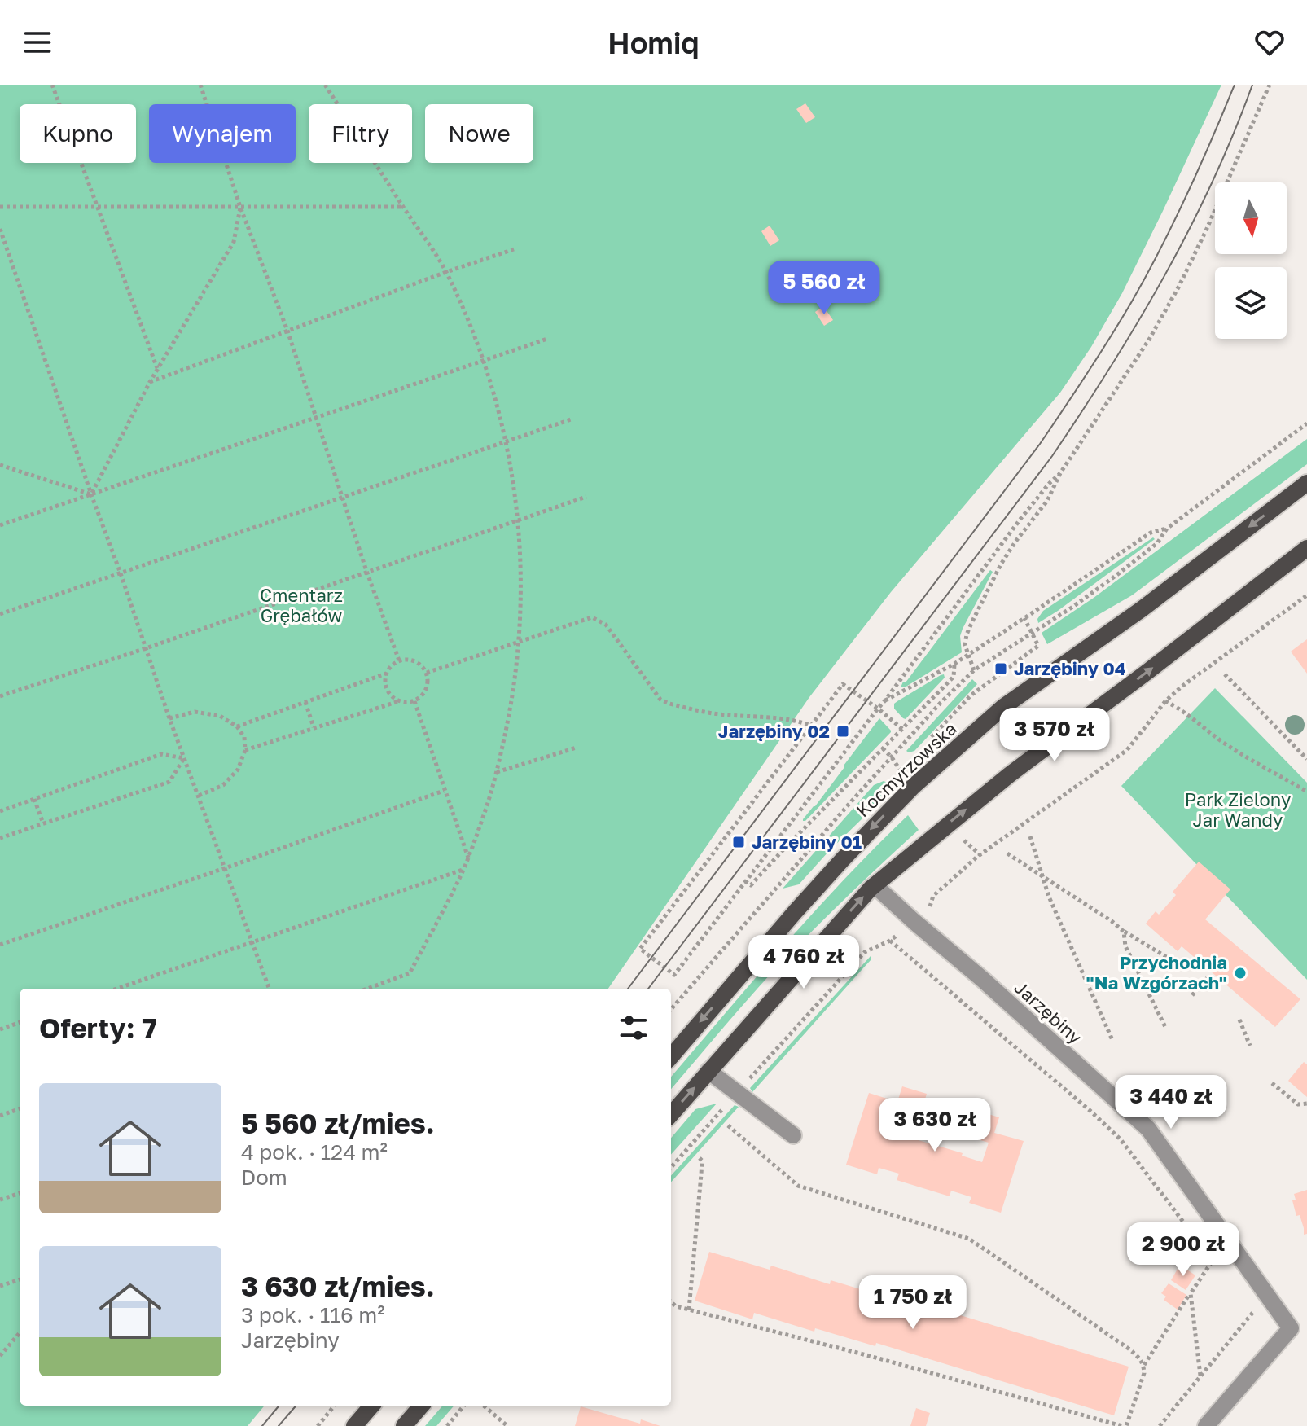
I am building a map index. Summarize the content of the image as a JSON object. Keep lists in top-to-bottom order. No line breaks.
{"streets":{"main road":["Kocmyrzowska"],"street":["Jarzębiny"]},"parks":["Cmentarz Grębałów","Park Zielony Jar Wandy"],"places":{"transit":["Jarzębiny 04","Jarzębiny 02","Jarzębiny 01"],"other":["Przychodnia \"Na Wzgórzach\""]},"north":"bottom","page":{"header":"Homiq","chip":["Kupno","Wynajem","Filtry","Nowe"],"price":["5 560 zł","3 570 zł","4 760 zł","3 440 zł","3 630 zł","2 900 zł","1 750 zł"],"heading":"Oferty: 7","list":[{"name":"5 560 zł/mies.","note":"4 pok. · 124 m² · Dom"},{"name":"3 630 zł/mies.","note":"3 pok. · 116 m² · Jarzębiny"}]}}
